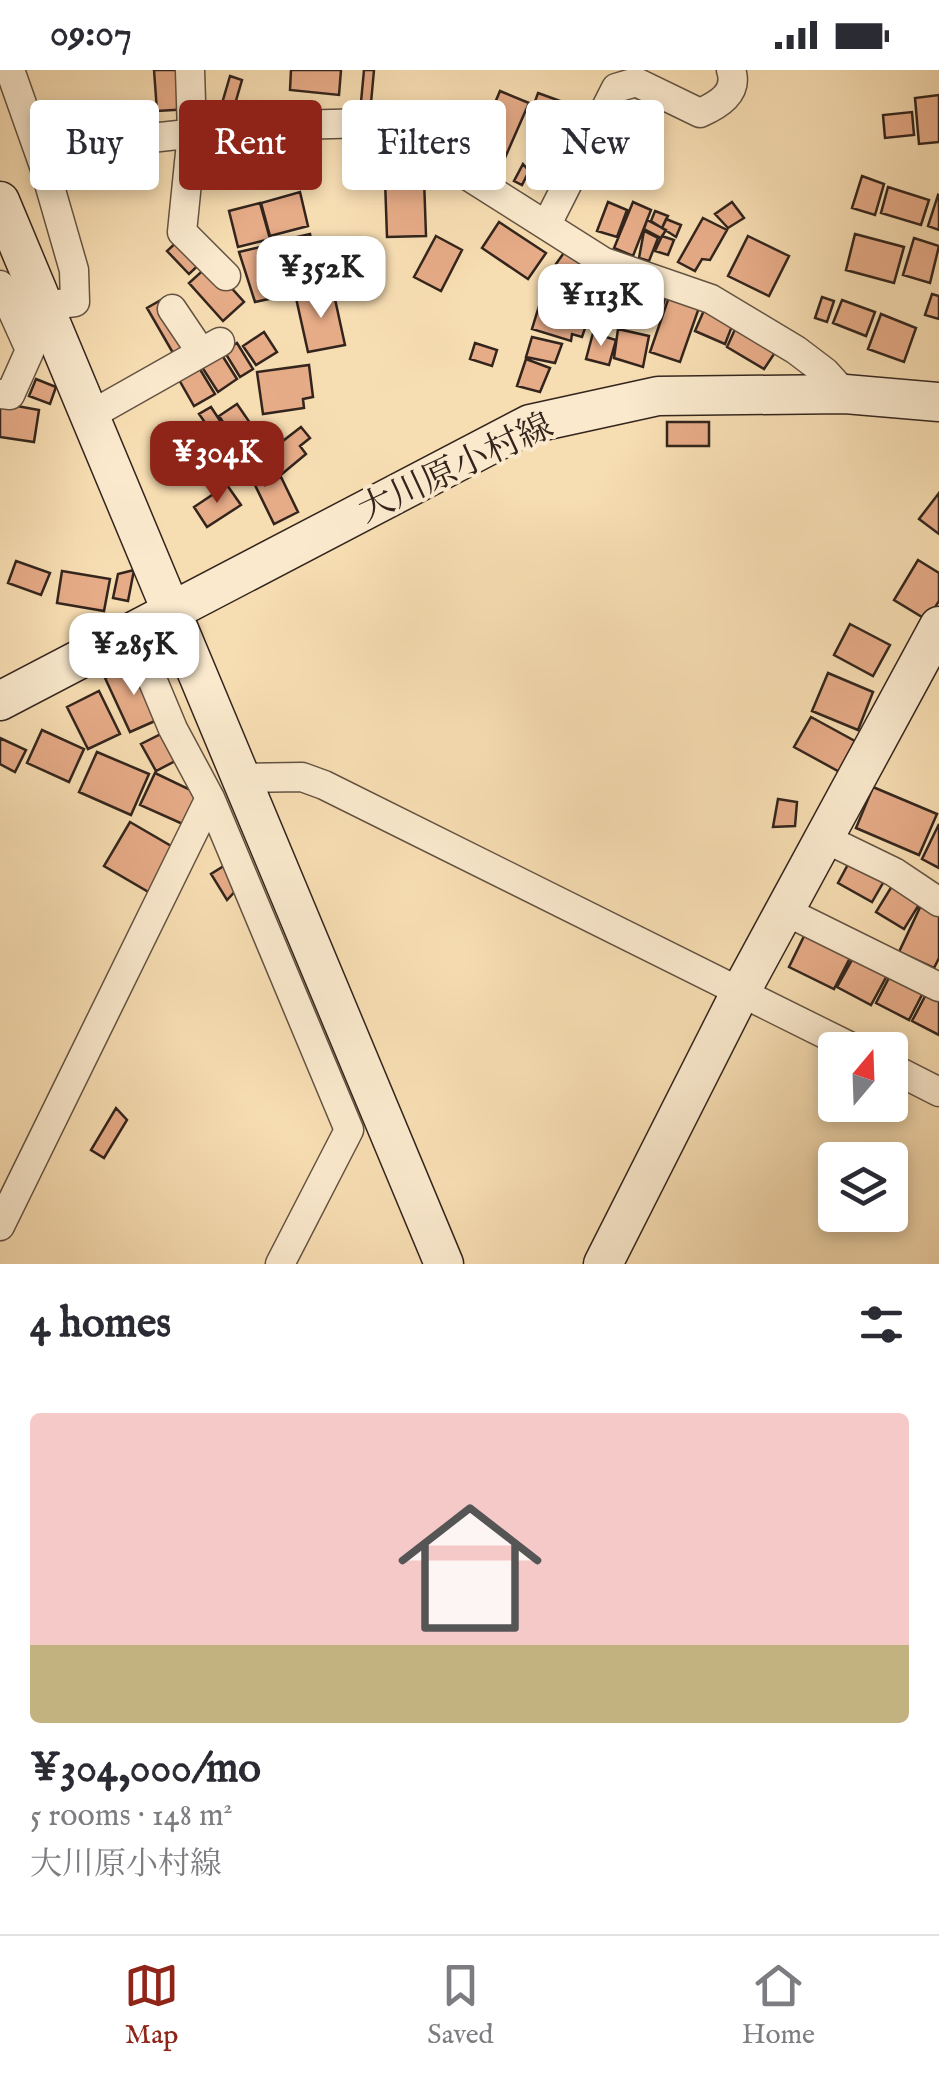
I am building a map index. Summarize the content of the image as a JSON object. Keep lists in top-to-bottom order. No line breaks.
{"streets":{"main road":["大川原小村線"]},"north":"top","page":{"status":"09:07","chip":["Buy","Rent","Filters","New"],"price":["¥352K","¥113K","¥304K","¥285K"],"heading":"4 homes","list":[{"name":"¥304,000/mo","note":"5 rooms · 148 m² · 大川原小村線"}],"tabs":["Map","Saved","Home"]}}
